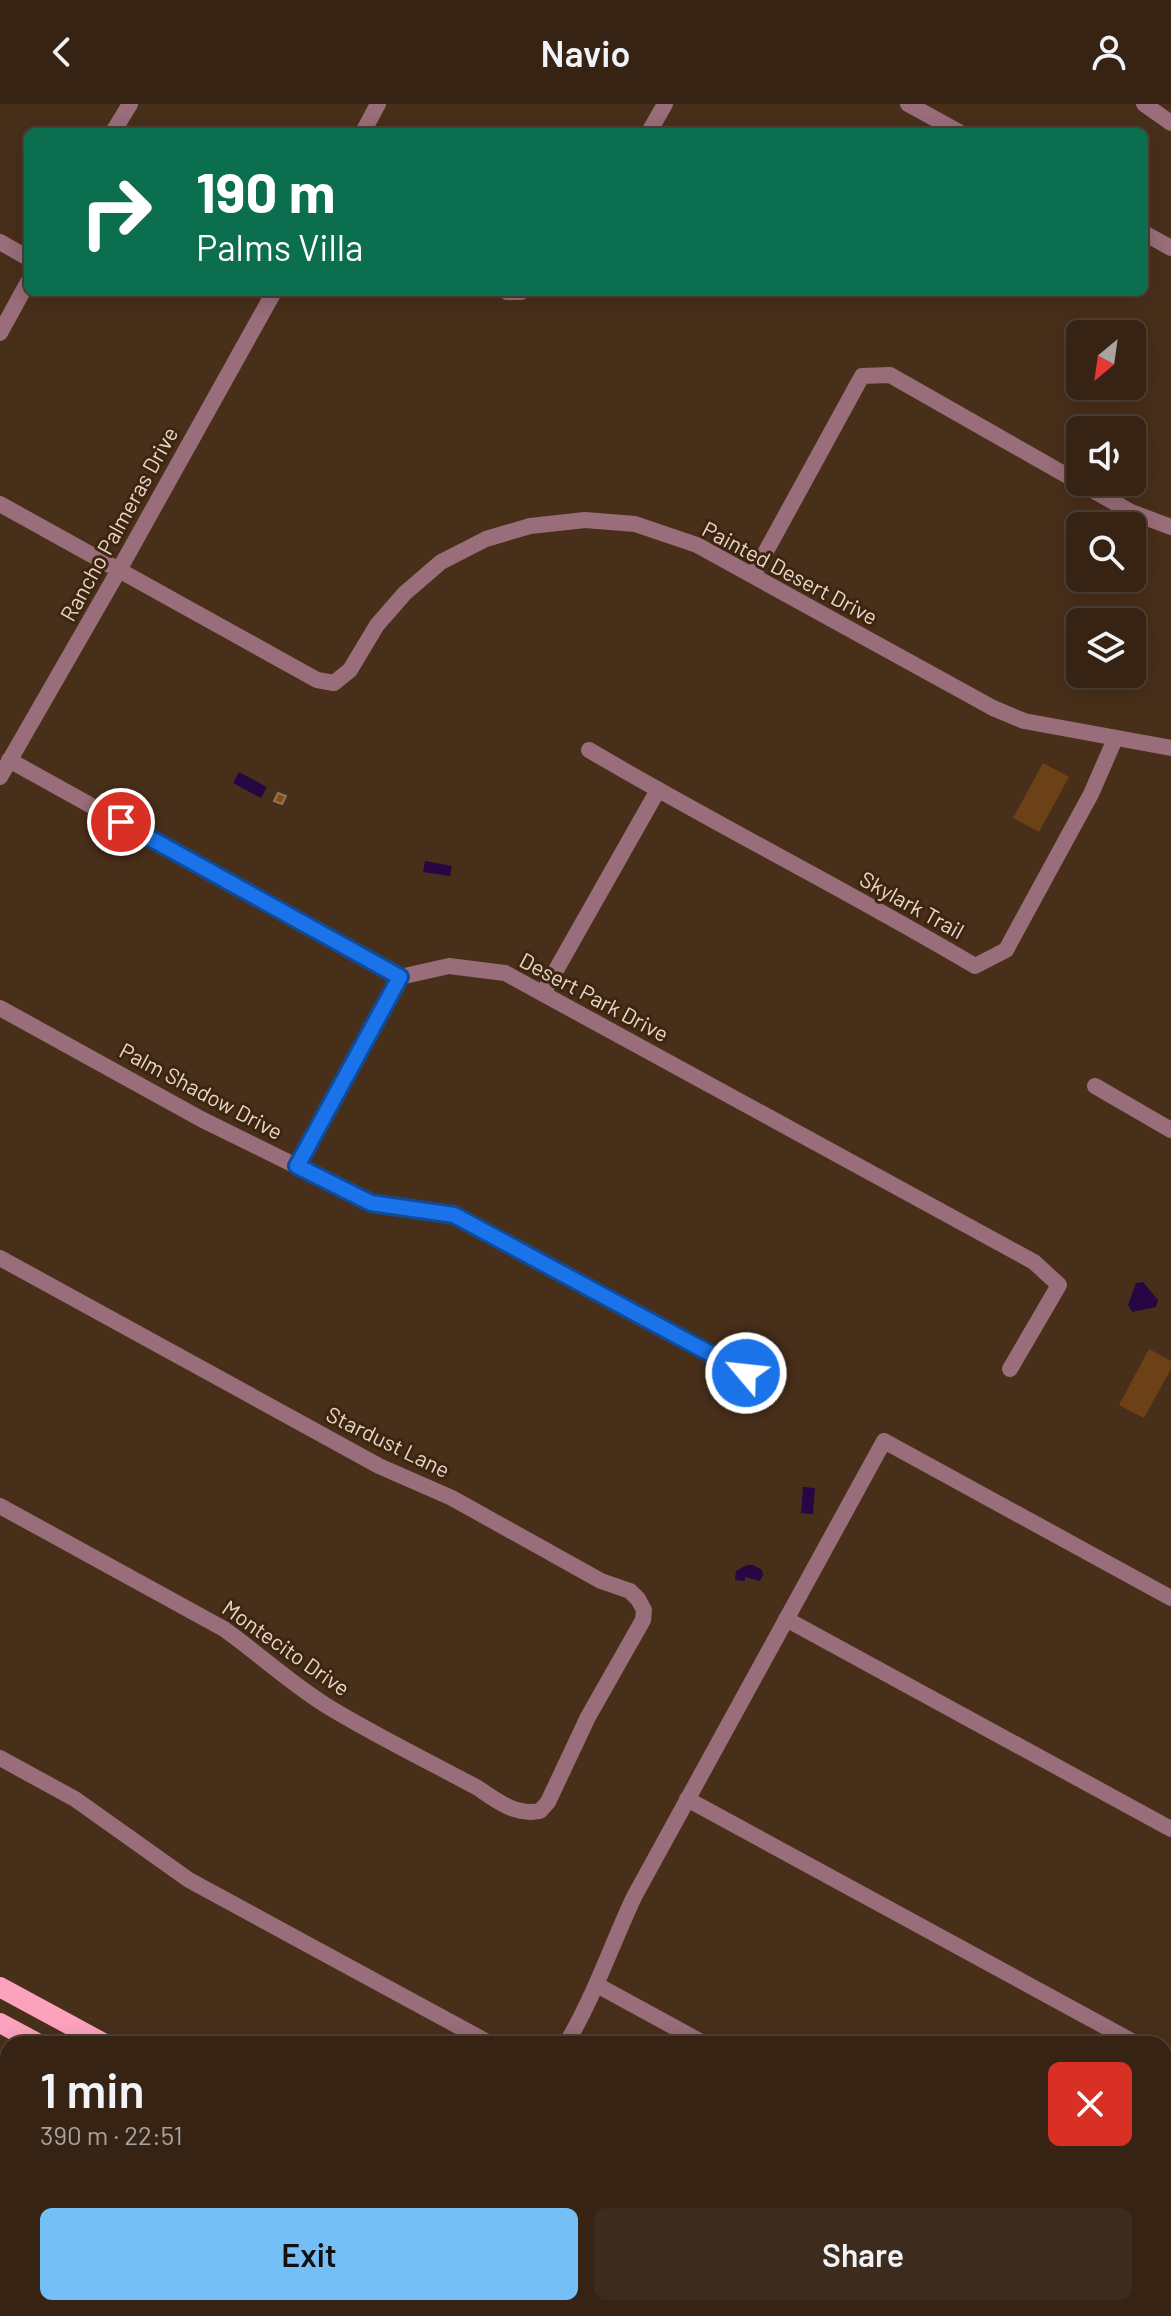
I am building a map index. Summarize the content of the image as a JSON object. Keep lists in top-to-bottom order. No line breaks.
{"streets":{"street":["Rancho Palmeras Drive","Painted Desert Drive","Skylark Trail","Desert Park Drive","Palm Shadow Drive","Stardust Lane","Montecito Drive"]},"crossings":[["Rancho Palmeras Drive","Painted Desert Drive"],["Painted Desert Drive","Skylark Trail"],["Stardust Lane","Montecito Drive"]],"north":"bottom left","page":{"header":"Navio","turn":["190 m","Palms Villa"],"heading":["1 min","390 m · 22:51"],"buttons":["Exit","Share"]}}
